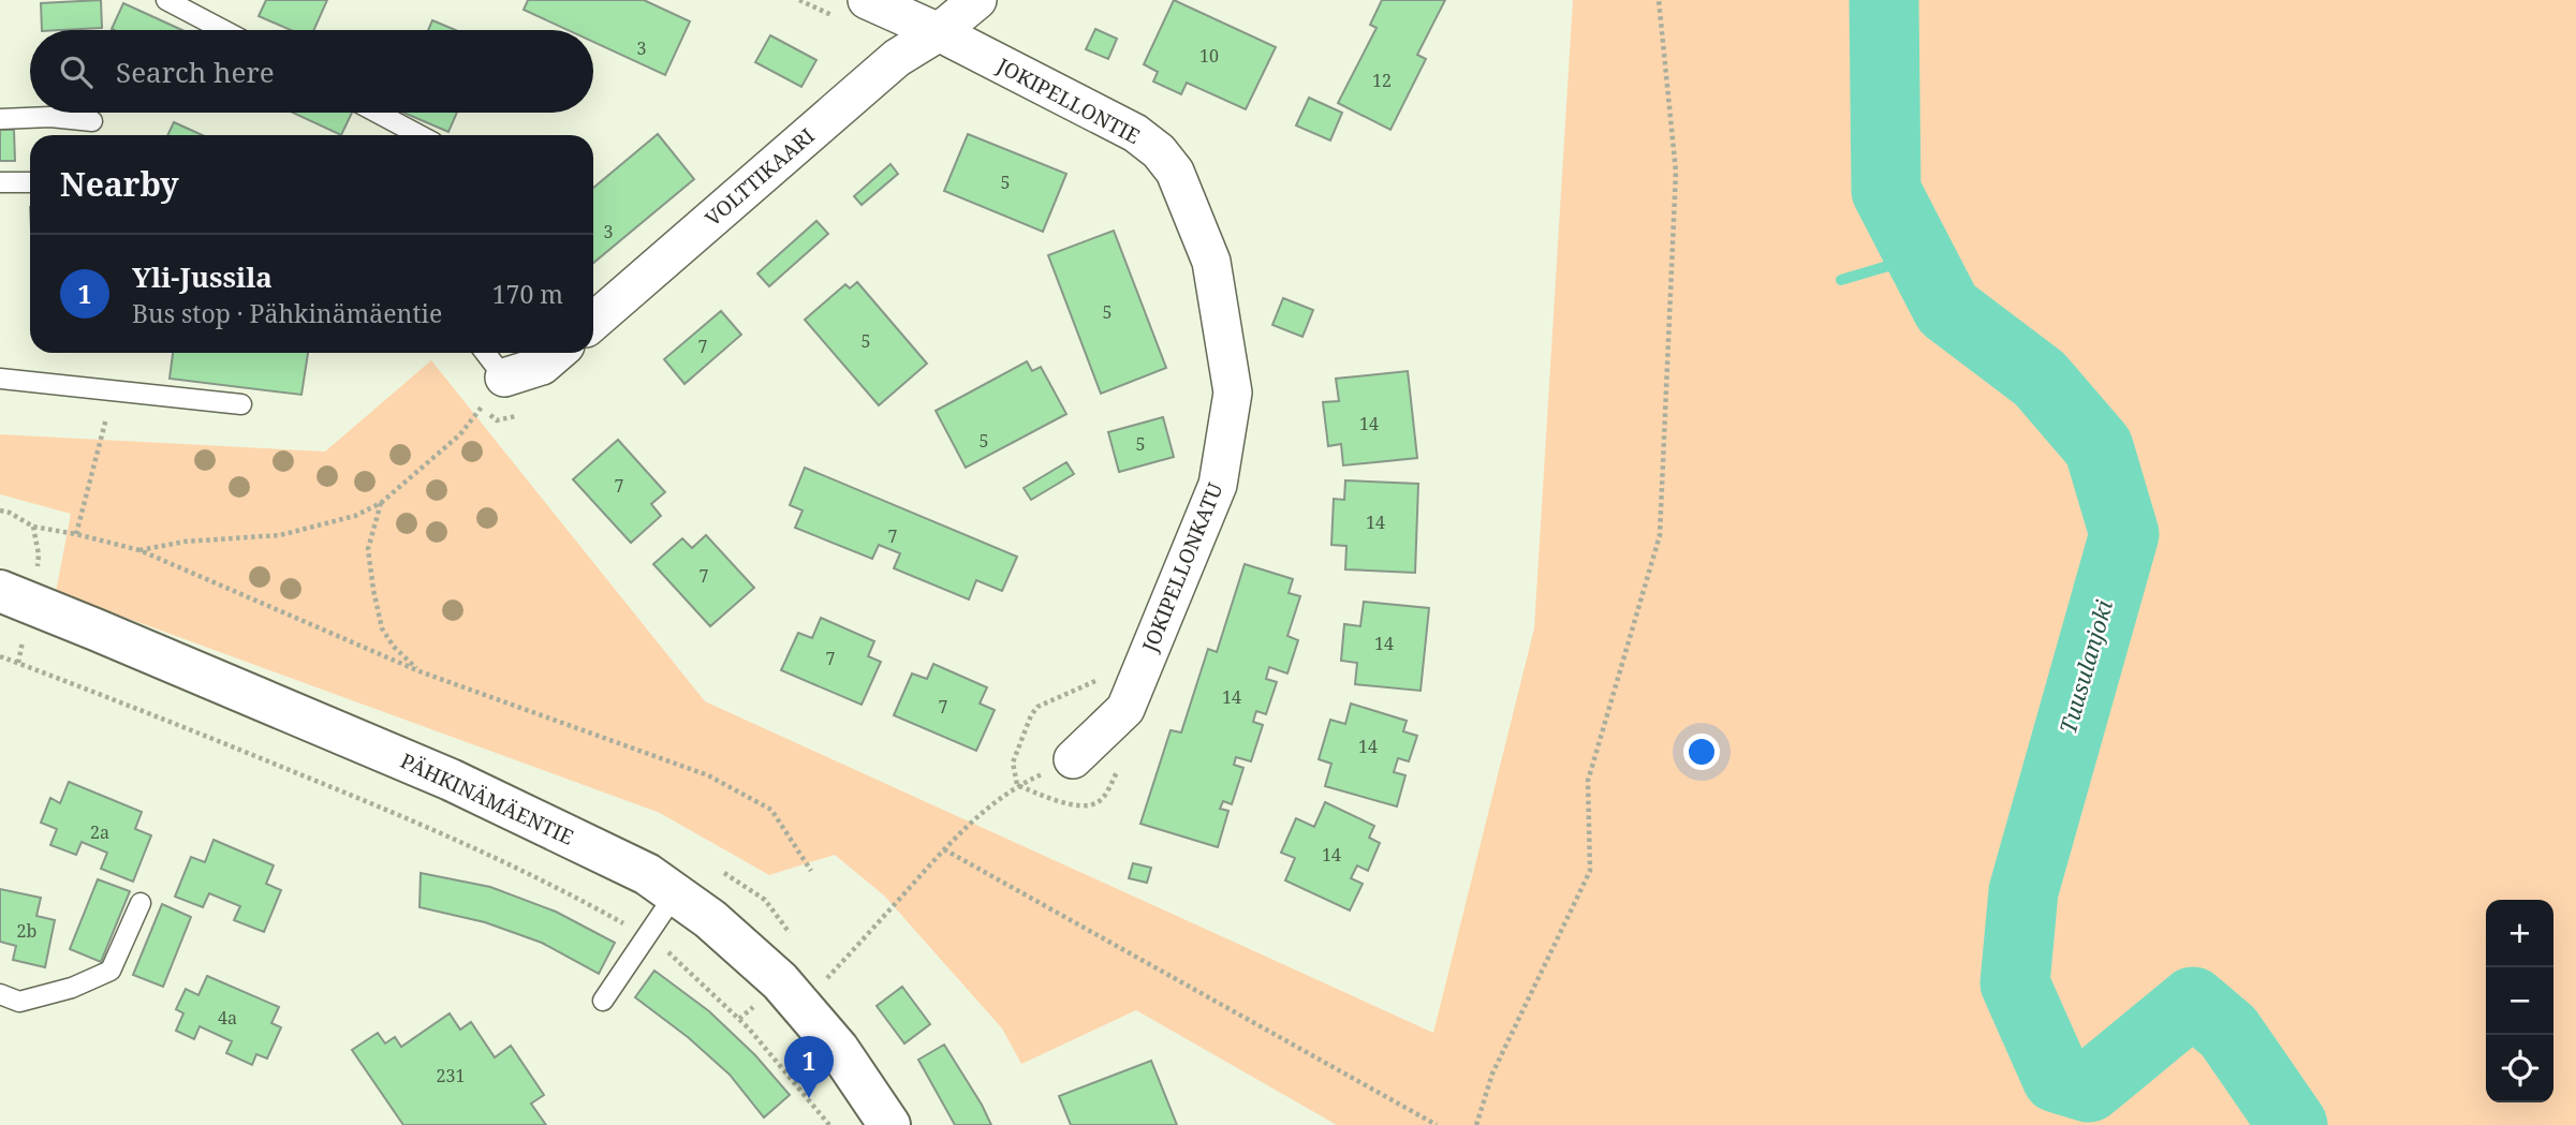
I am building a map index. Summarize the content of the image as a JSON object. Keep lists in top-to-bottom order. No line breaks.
{"streets":{"street":["JOKIPELLONTIE","VOLTTIKAARI","JOKIPELLONKATU","PÄHKINÄMÄENTIE"]},"crossings":[["JOKIPELLONTIE","VOLTTIKAARI"],["JOKIPELLONTIE","JOKIPELLONKATU"]],"water":["Tuusulanjoki"],"house_numbers":["3","10","12","5","3","5","5","7","14","5","5","7","14","7","7","14","7","14","7","14","2a","14","2b","4a","231"],"page":{"search":"Search here","heading":"Nearby","list":[{"mark":"1","name":"Yli-Jussila","note":"Bus stop · Pähkinämäentie","value":"170 m"}],"map_buttons":["+","−"],"pins":"1"}}
